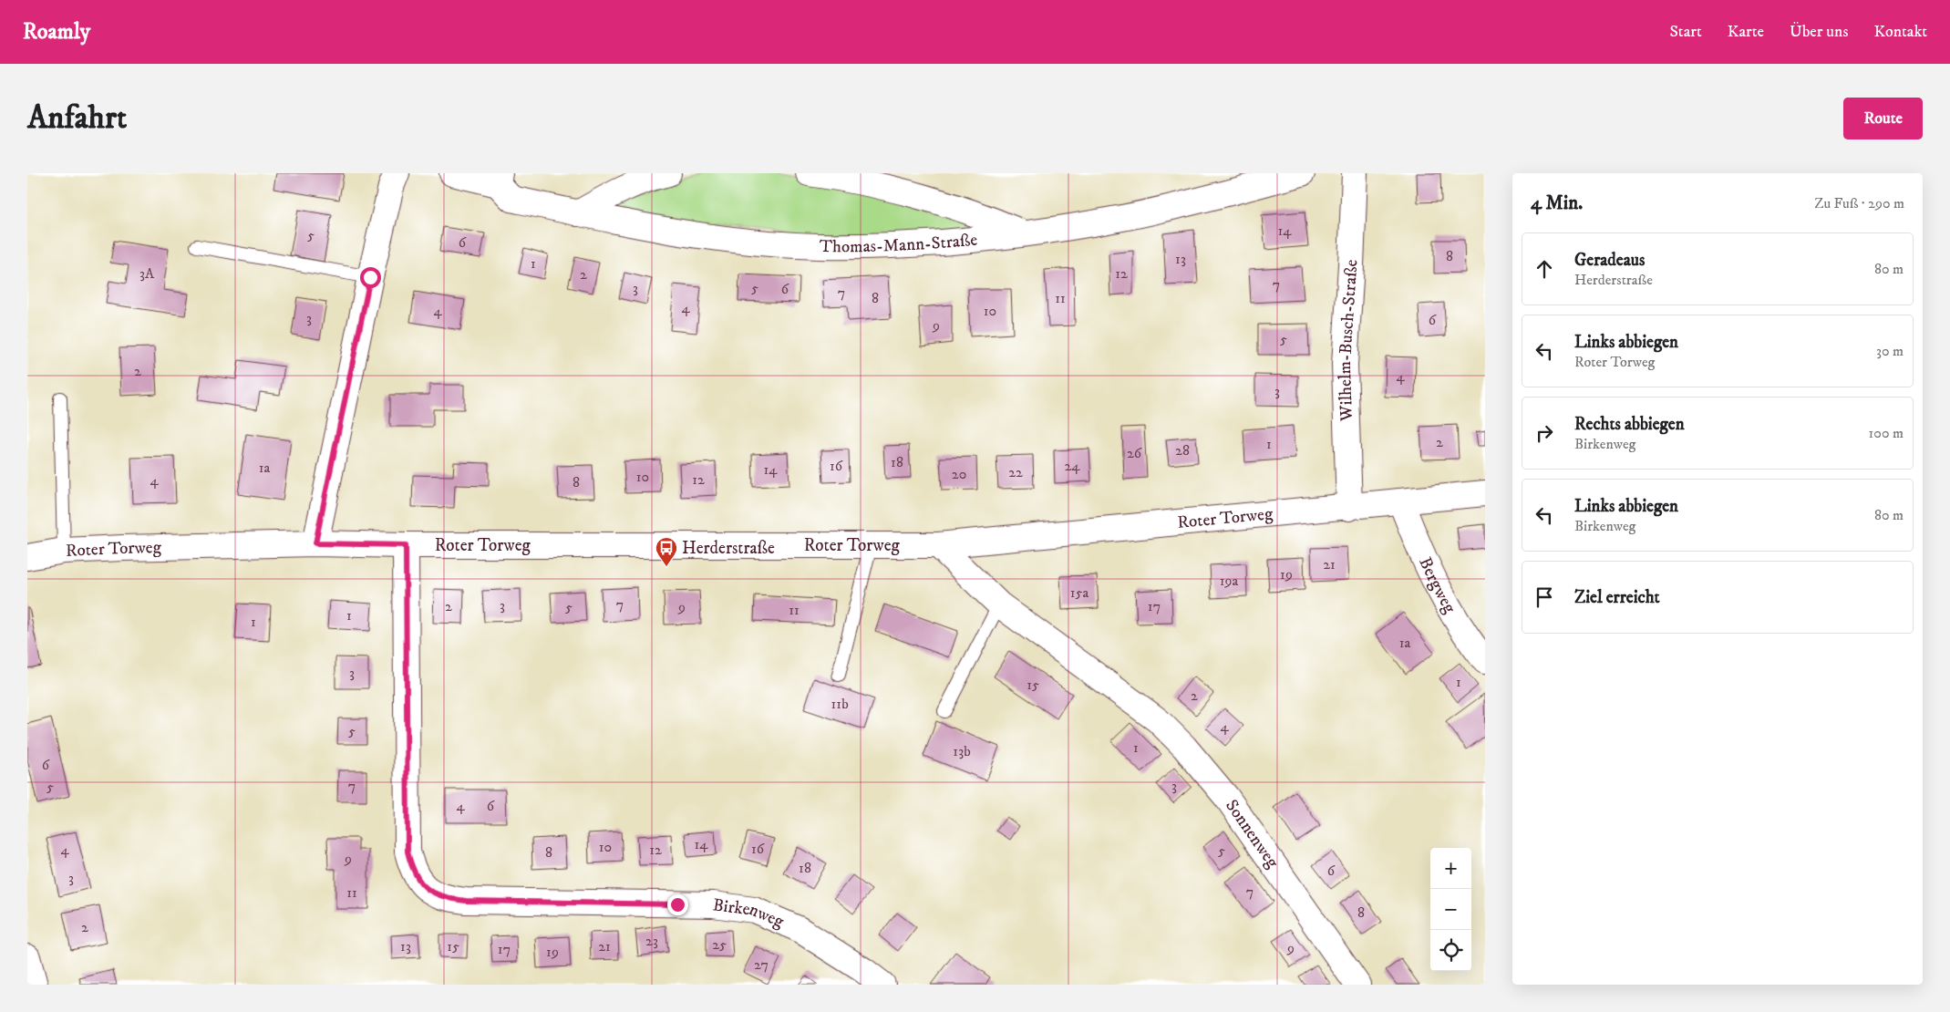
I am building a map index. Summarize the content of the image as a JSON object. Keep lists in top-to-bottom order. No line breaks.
{"streets":{"street":["Thomas-Mann-Straße","Wilhelm-Busch-Straße","Roter Torweg","Bergweg","Sonnenweg","Birkenweg"]},"crossings":[["Wilhelm-Busch-Straße","Roter Torweg"],["Roter Torweg","Bergweg"],["Roter Torweg","Birkenweg"]],"places":{"bus stop":["Herderstraße"]},"house_numbers":["14","5","6","8","13","1","3A","12","2","7","3","5","6","7","8","11","4","4","10","3","6","9","5","2","4","3","2","1","28","26","18","16","24","1a","14","22","20","10","12","4","8","21","19","19a","15a","7","3","2","17","5","9","11","1","1","1a","3","1","15","2","11b","4","5","1","13b","6","7","3","5","4","6","14","10","16","4","12","5","8","9","18","6","3","7","11","8","2","23","25","13","15","21","9","17","19","27"],"page":{"header":"Roamly","nav":["Start","Karte","Über uns","Kontakt"],"buttons":"Route","title":"Anfahrt","heading":["4 Min.","Zu Fuß · 290 m"],"list":[["Geradeaus","Herderstraße","80 m"],["Links abbiegen","Roter Torweg","30 m"],["Rechts abbiegen","Birkenweg","100 m"],["Links abbiegen","Birkenweg","80 m"],"Ziel erreicht"],"map_buttons":["+","−"]}}
